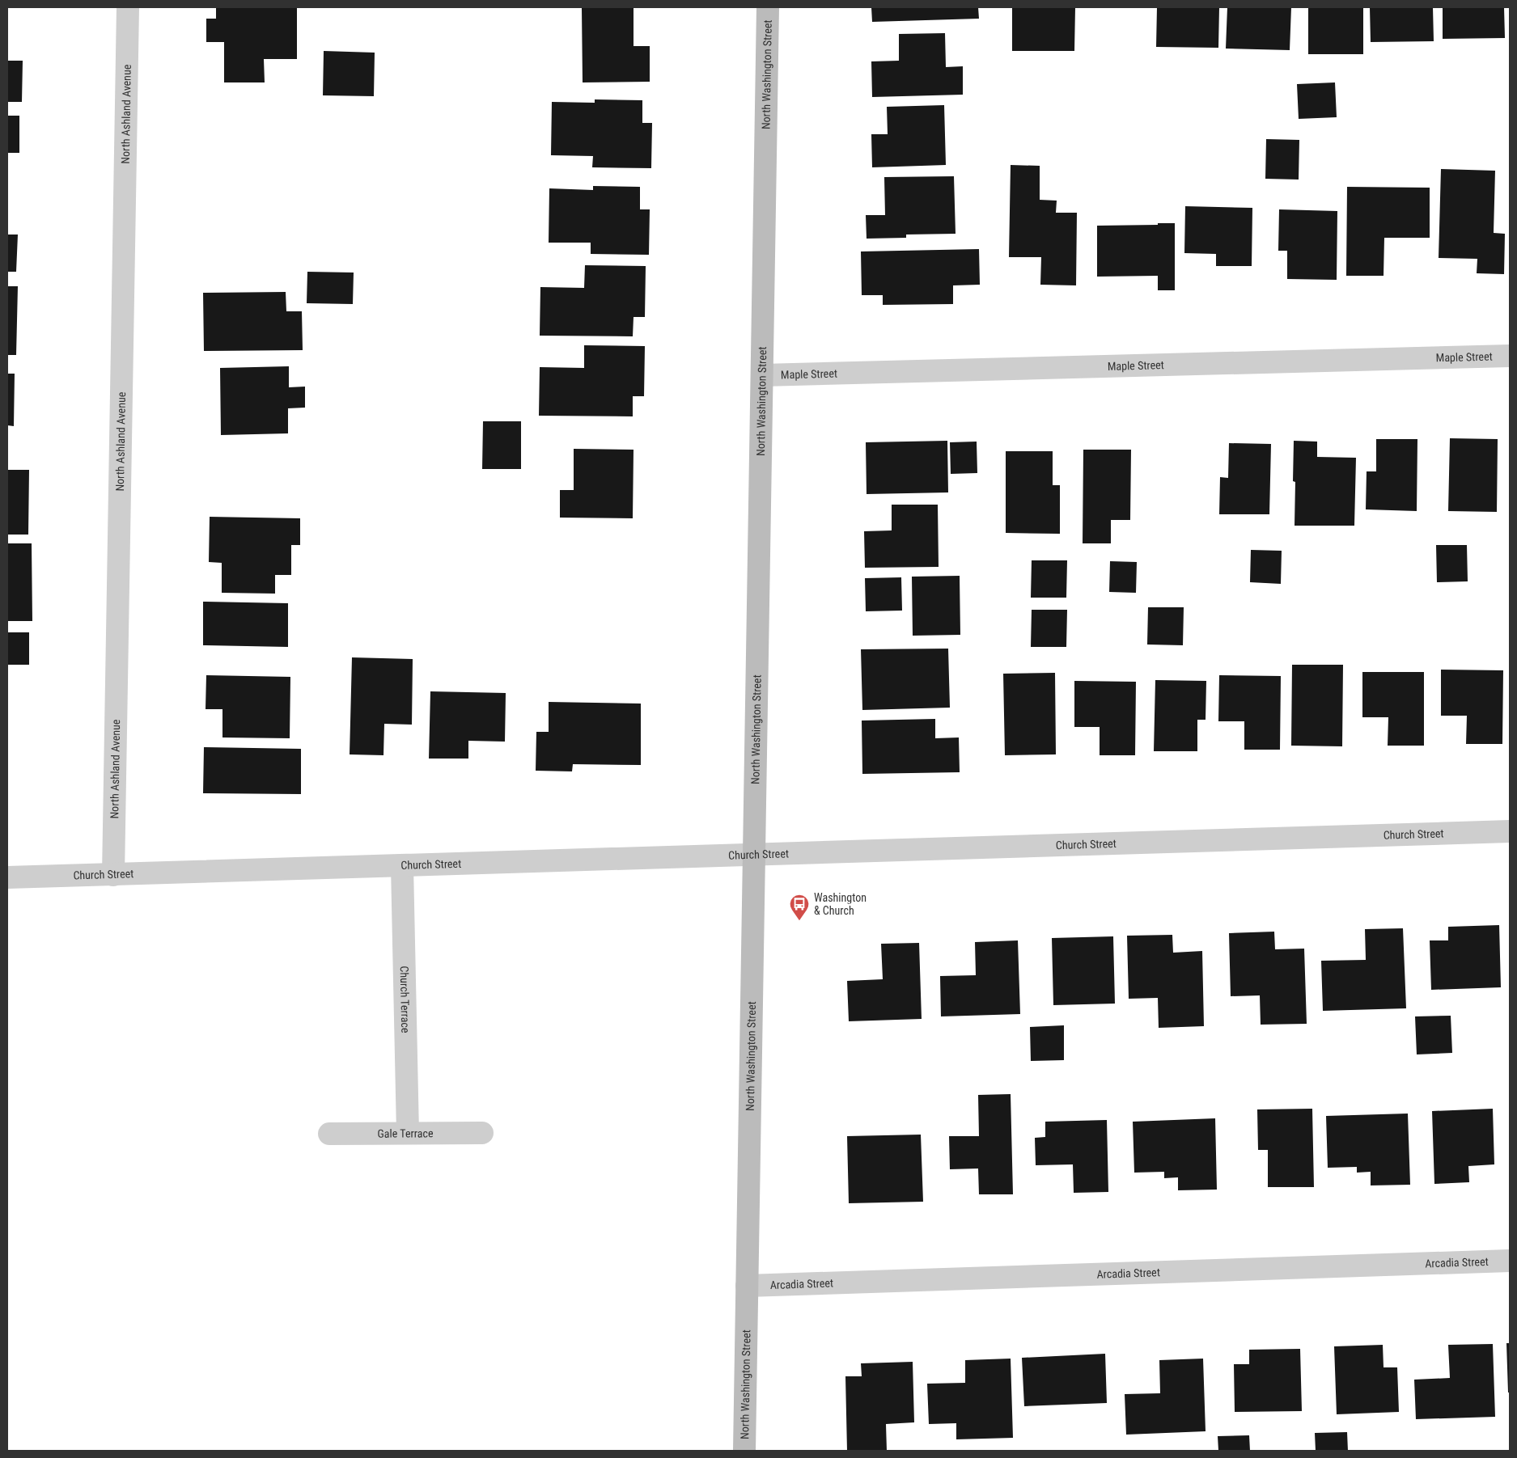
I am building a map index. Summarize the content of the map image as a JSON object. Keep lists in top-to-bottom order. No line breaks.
{"streets":{"street":["North Washington Street","North Ashland Avenue","Maple Street","Church Street","Church Terrace","Gale Terrace","Arcadia Street"]},"crossings":[["North Washington Street","Maple Street"],["North Washington Street","Church Street"],["North Washington Street","Arcadia Street"],["North Ashland Avenue","Church Street"],["Church Street","Church Terrace"],["Church Terrace","Gale Terrace"]],"places":{"bus stop":["Washington & Church"]}}
